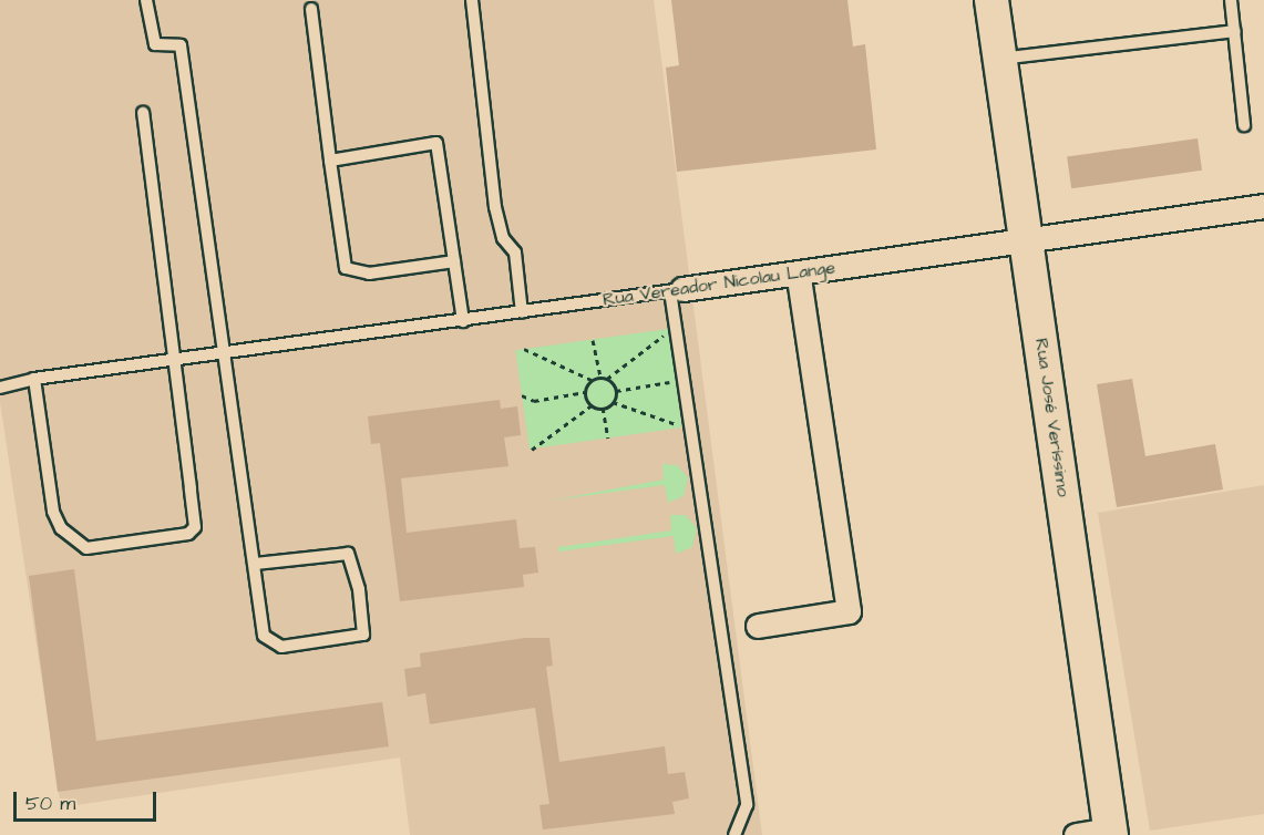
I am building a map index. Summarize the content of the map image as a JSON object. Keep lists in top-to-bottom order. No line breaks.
{"streets":{"street":["Rua Vereador Nicolau Lange","Rua José Veríssimo"]},"crossings":[["Rua Vereador Nicolau Lange","Rua José Veríssimo"]],"scale_bar":"50 m"}
